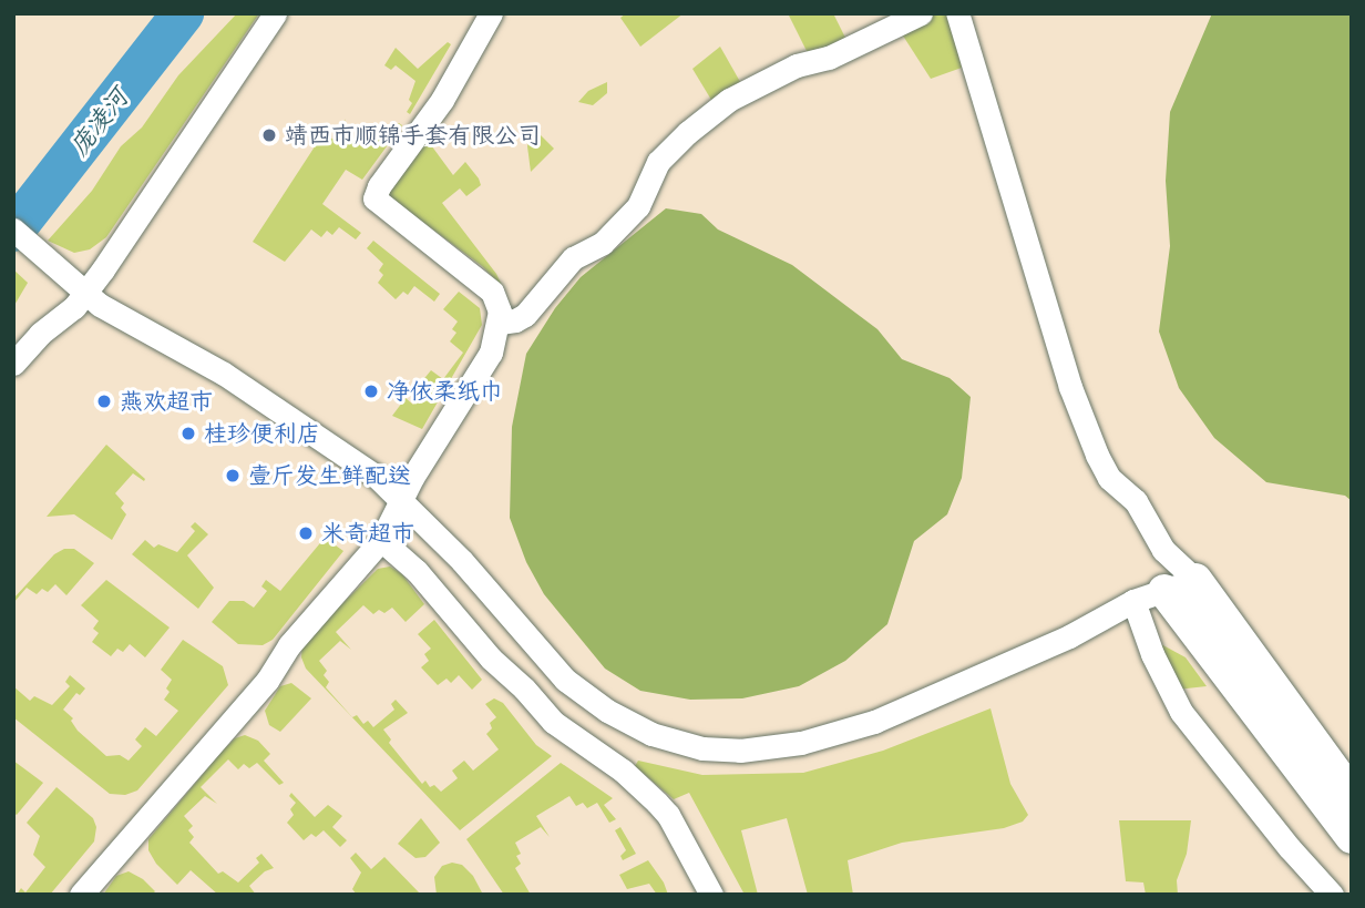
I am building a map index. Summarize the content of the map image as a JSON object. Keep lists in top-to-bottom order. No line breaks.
{"water":["庞凌河"],"places":["靖西市顺锦手套有限公司","净依柔纸巾","燕欢超市","桂珍便利店","壹斤发生鲜配送","米奇超市"]}
